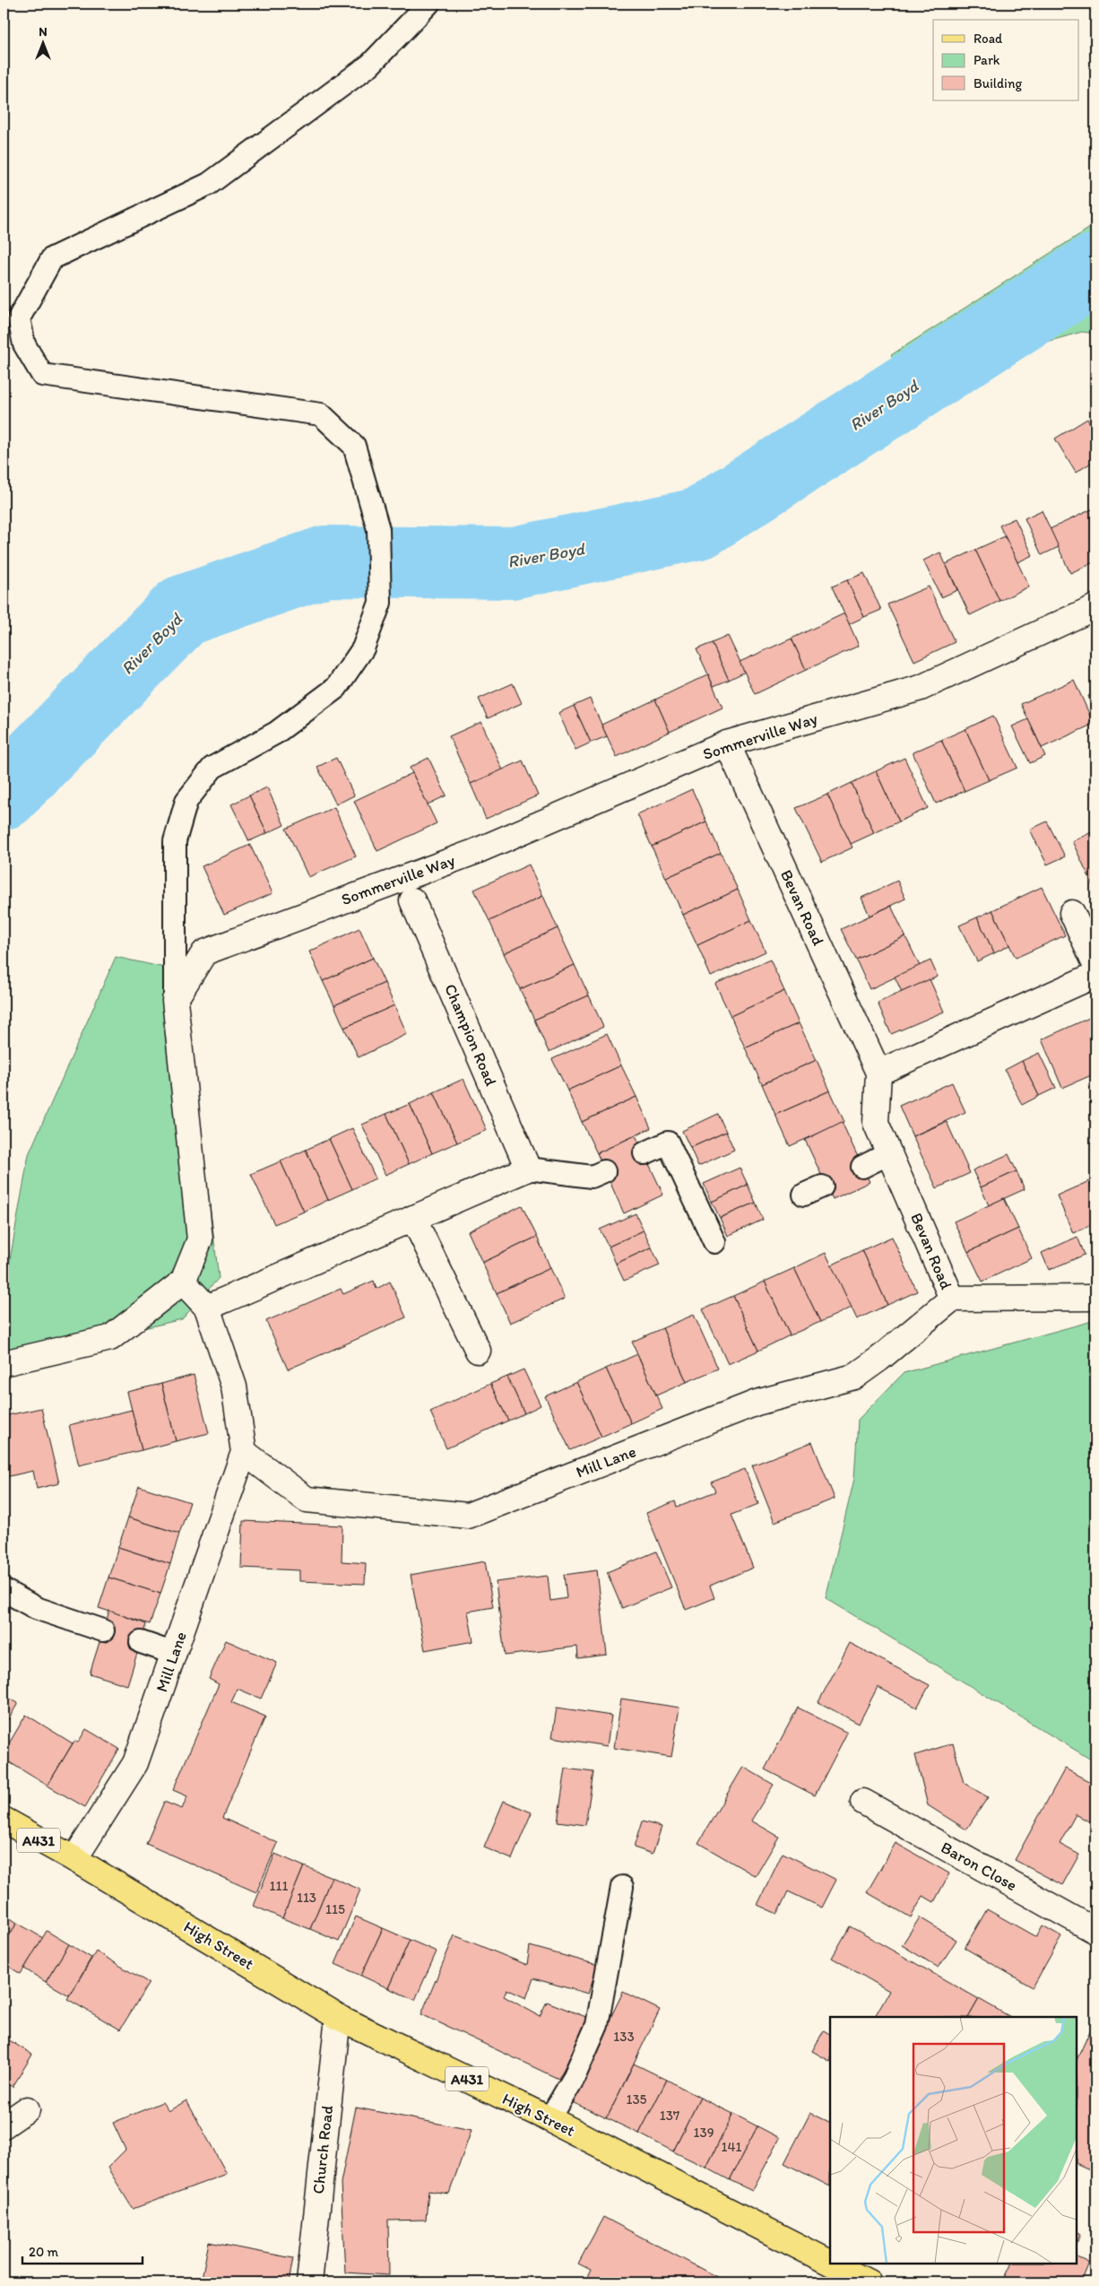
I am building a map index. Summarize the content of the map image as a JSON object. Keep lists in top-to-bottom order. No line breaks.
{"streets":{"main road":["A431","High Street"],"street":["Sommerville Way","Bevan Road","Champion Road","Mill Lane","Baron Close","Church Road"]},"crossings":[["Sommerville Way","Bevan Road"],["Bevan Road","Mill Lane"],["Mill Lane","A431"],["Mill Lane","High Street"],["A431","High Street"],["High Street","Church Road"]],"water":["River Boyd"],"house_numbers":["111","113","115","133","135","137","139","141"],"legend":["Road","Park","Building"],"scale_bar":"20 m","north":"top"}
